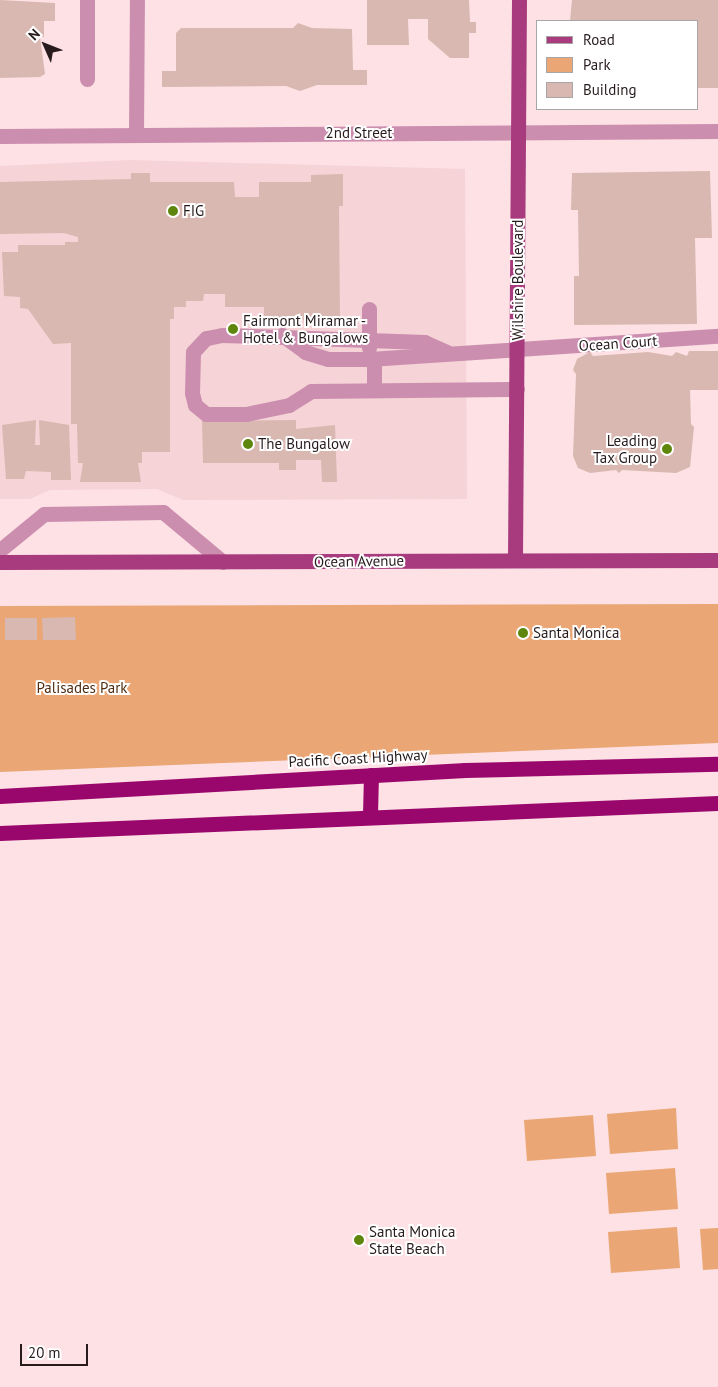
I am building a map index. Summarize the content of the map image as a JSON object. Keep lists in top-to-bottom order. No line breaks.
{"streets":{"highway":["Pacific Coast Highway"],"main road":["Wilshire Boulevard","Ocean Avenue"],"street":["2nd Street","Ocean Court"]},"crossings":[["2nd Street","Wilshire Boulevard"],["Wilshire Boulevard","Ocean Court"],["Wilshire Boulevard","Ocean Avenue"]],"parks":["Palisades Park"],"places":["FIG","Fairmont Miramar - Hotel & Bungalows","The Bungalow","Leading Tax Group","Santa Monica","Santa Monica State Beach"],"legend":["Road","Park","Building"],"scale_bar":"20 m","north":"top left"}
